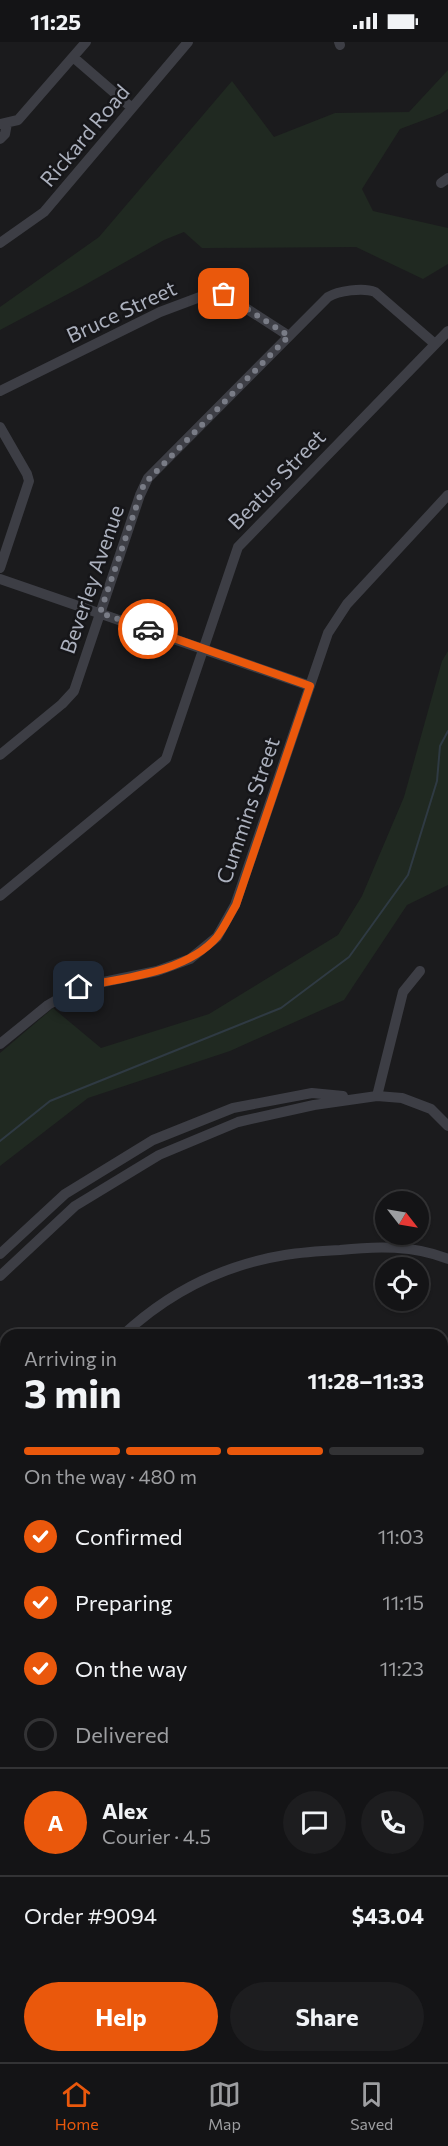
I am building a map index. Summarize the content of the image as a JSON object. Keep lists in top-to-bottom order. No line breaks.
{"streets":{"street":["Rickard Road","Bruce Street","Beatus Street","Beverley Avenue","Cummins Street"]},"crossings":[["Bruce Street","Beverley Avenue"],["Beatus Street","Beverley Avenue"]],"north":"bottom right","page":{"status":"11:25","heading":["3 min","Arriving in","11:28–11:33"],"panel":["Alex","Courier · 4.5","Order #9094","$43.04"],"bar":"On the way · 480 m","list":[["Confirmed","11:03"],["Preparing","11:15"],["On the way","11:23"],"Delivered"],"round":"A","buttons":["Help","Share"],"tabs":["Home","Map","Saved"]}}
